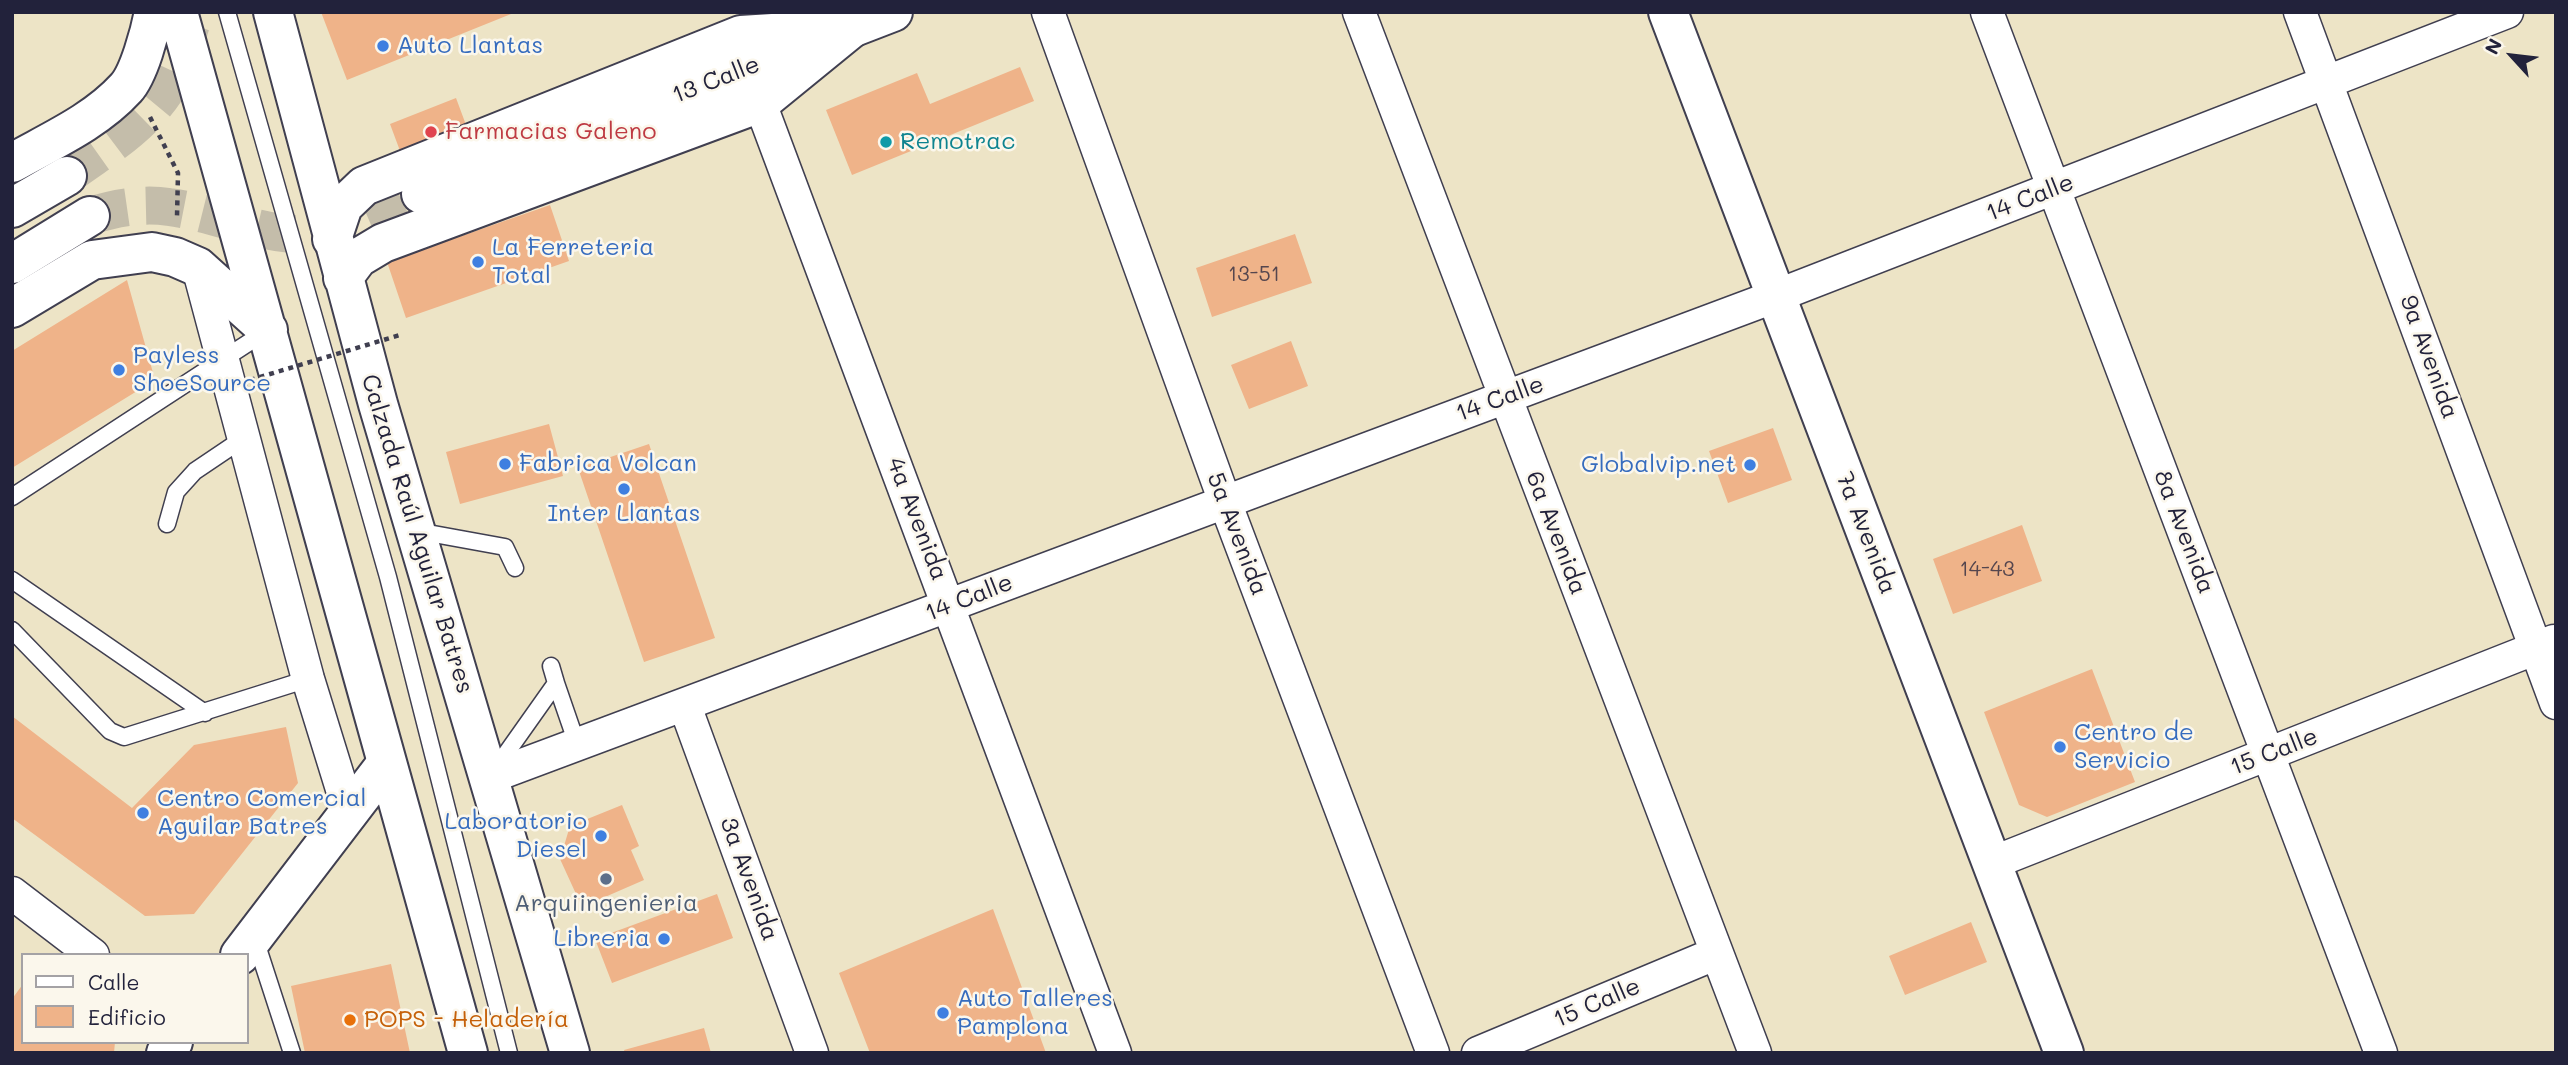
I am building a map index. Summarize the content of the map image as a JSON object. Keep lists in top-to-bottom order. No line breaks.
{"streets":{"main road":["13 Calle","7a Avenida","Calzada Raúl Aguilar Batres"],"street":["14 Calle","9a Avenida","4a Avenida","8a Avenida","6a Avenida","5a Avenida","15 Calle","3a Avenida"]},"crossings":[["14 Calle","9a Avenida"],["14 Calle","4a Avenida"],["14 Calle","8a Avenida"],["14 Calle","6a Avenida"],["14 Calle","7a Avenida"],["14 Calle","Calzada Raúl Aguilar Batres"],["14 Calle","5a Avenida"],["14 Calle","3a Avenida"],["9a Avenida","15 Calle"],["8a Avenida","15 Calle"],["6a Avenida","15 Calle"],["7a Avenida","15 Calle"]],"places":["Auto Llantas","Farmacias Galeno","Remotrac","La Ferreteria Total","Payless ShoeSource","Fabrica Volcan","Globalvip.net","Inter Llantas","Centro de Servicio","Centro Comercial Aguilar Batres","Laboratorio Diesel","Arquiingenieria","Libreria","Auto Talleres Pamplona","POPS - Heladería"],"house_numbers":["13-51","14-43"],"legend":["Calle","Edificio"],"north":"top left"}
